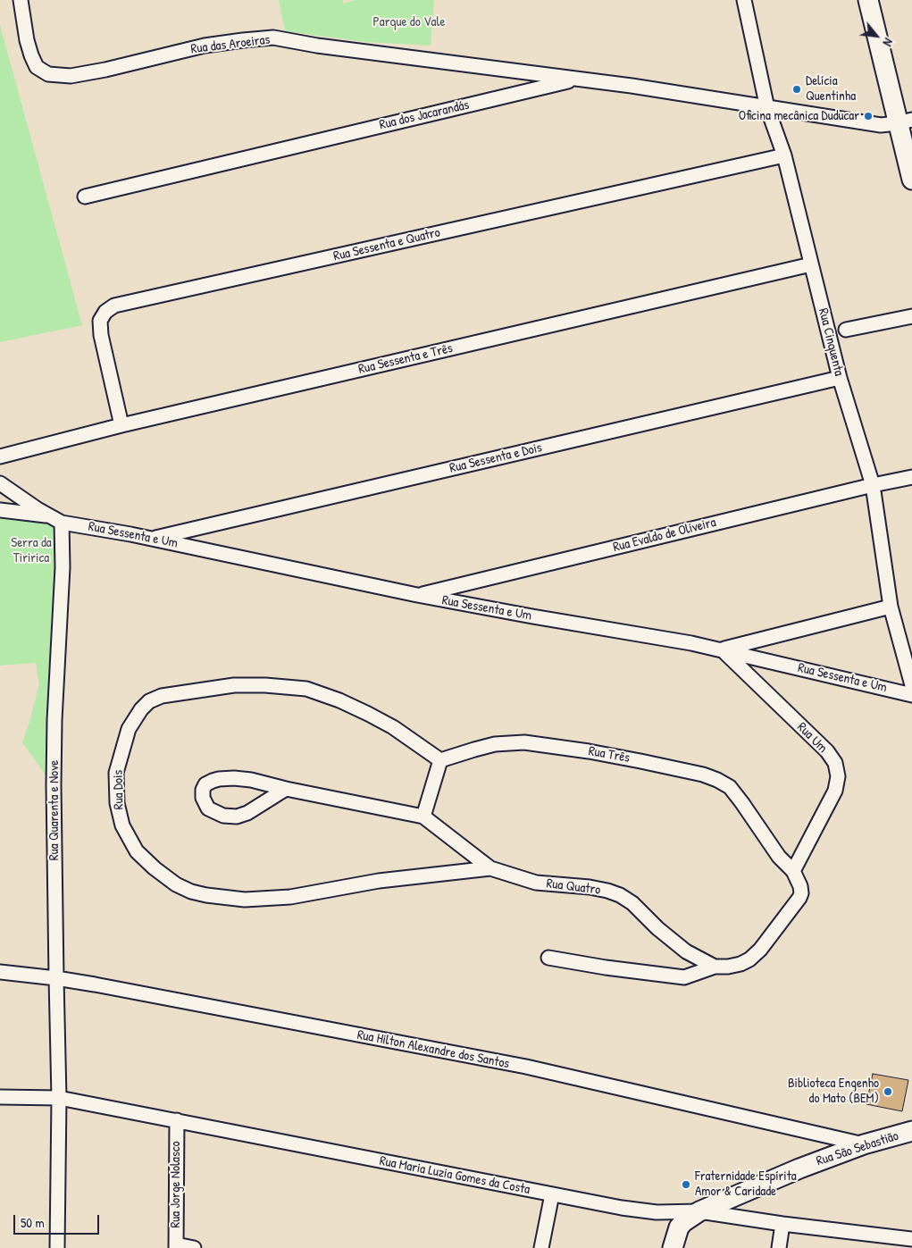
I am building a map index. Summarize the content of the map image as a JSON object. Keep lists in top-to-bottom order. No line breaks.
{"streets":{"street":["Rua das Aroeiras","Rua dos Jacarandás","Rua Sessenta e Quatro","Rua Cinquenta","Rua Sessenta e Três","Rua Sessenta e Dois","Rua Sessenta e Um","Rua Evaldo de Oliveira","Rua Um","Rua Três","Rua Dois","Rua Quarenta e Nove","Rua Quatro","Rua Hilton Alexandre dos Santos","Rua São Sebastião","Rua Maria Luzia Gomes da Costa","Rua Jorge Nolasco"]},"crossings":[["Rua das Aroeiras","Rua dos Jacarandás"],["Rua dos Jacarandás","Rua Cinquenta"],["Rua Sessenta e Quatro","Rua Cinquenta"],["Rua Sessenta e Quatro","Rua Sessenta e Três"],["Rua Cinquenta","Rua Sessenta e Três"],["Rua Cinquenta","Rua Sessenta e Dois"],["Rua Cinquenta","Rua Evaldo de Oliveira"],["Rua Sessenta e Dois","Rua Sessenta e Um"],["Rua Sessenta e Um","Rua Evaldo de Oliveira"],["Rua Sessenta e Um","Rua Um"],["Rua Sessenta e Um","Rua Quarenta e Nove"],["Rua Um","Rua Três"],["Rua Três","Rua Dois"],["Rua Dois","Rua Quatro"],["Rua Quarenta e Nove","Rua Hilton Alexandre dos Santos"],["Rua Quarenta e Nove","Rua Maria Luzia Gomes da Costa"],["Rua Hilton Alexandre dos Santos","Rua São Sebastião"],["Rua São Sebastião","Rua Maria Luzia Gomes da Costa"],["Rua Maria Luzia Gomes da Costa","Rua Jorge Nolasco"]],"parks":["Parque do Vale","Serra da Tiririca"],"places":["Delícia Quentinha","Oficina mecânica Duducar","Biblioteca Engenho do Mato (BEM)","Fraternidade Espírita Amor & Caridade"],"scale_bar":"50 m","north":"bottom right"}
